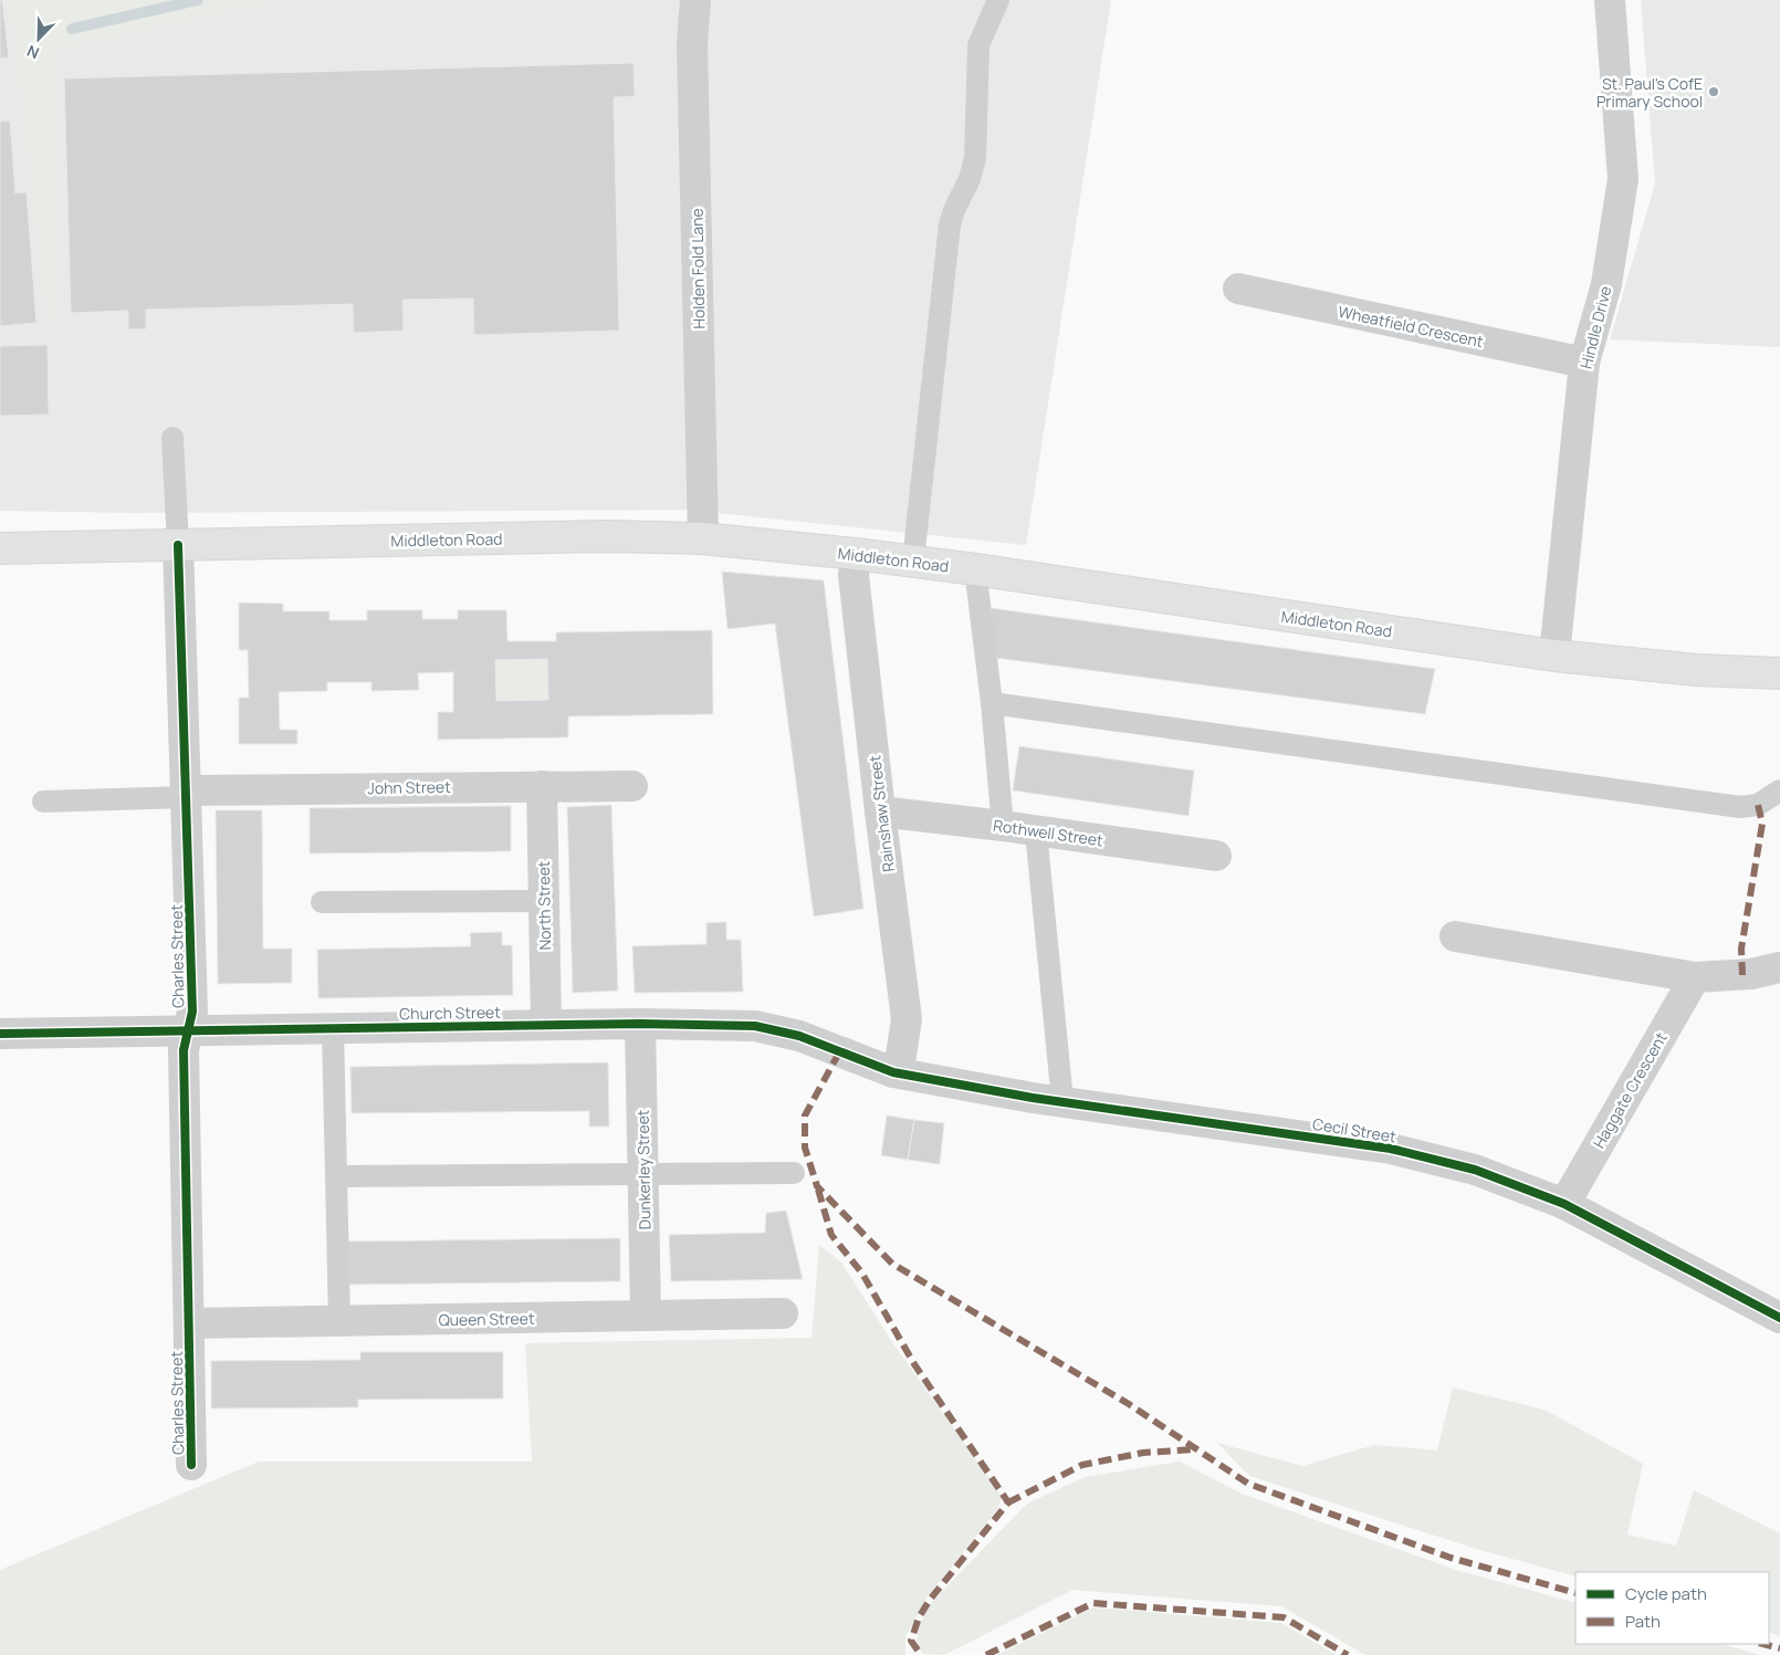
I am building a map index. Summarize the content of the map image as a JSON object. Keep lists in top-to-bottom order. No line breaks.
{"streets":{"main road":["Middleton Road"],"street":["Holden Fold Lane","Wheatfield Crescent","Hindle Drive","John Street","Rainshaw Street","Rothwell Street","North Street","Charles Street","Church Street","Haggate Crescent","Cecil Street","Dunkerley Street","Queen Street"]},"crossings":[["Holden Fold Lane","Middleton Road"],["Wheatfield Crescent","Hindle Drive"],["Hindle Drive","Middleton Road"],["Middleton Road","Rainshaw Street"],["Middleton Road","Charles Street"],["John Street","North Street"],["John Street","Charles Street"],["Rainshaw Street","Rothwell Street"],["Rainshaw Street","Church Street"],["Rainshaw Street","Cecil Street"],["North Street","Church Street"],["Charles Street","Church Street"],["Charles Street","Queen Street"],["Church Street","Cecil Street"],["Church Street","Dunkerley Street"],["Haggate Crescent","Cecil Street"],["Dunkerley Street","Queen Street"]],"places":["St. Paul's CofE Primary School"],"legend":["Cycle path","Path"],"north":"bottom left"}
